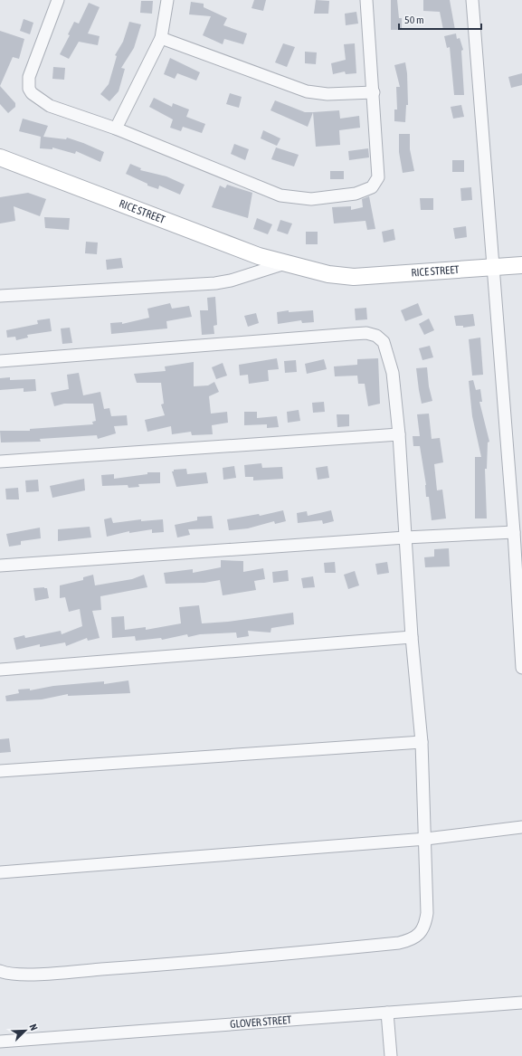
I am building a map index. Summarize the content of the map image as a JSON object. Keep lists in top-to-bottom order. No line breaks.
{"streets":{"street":["RICE STREET","GLOVER STREET"]},"scale_bar":"50 m","north":"top right"}
